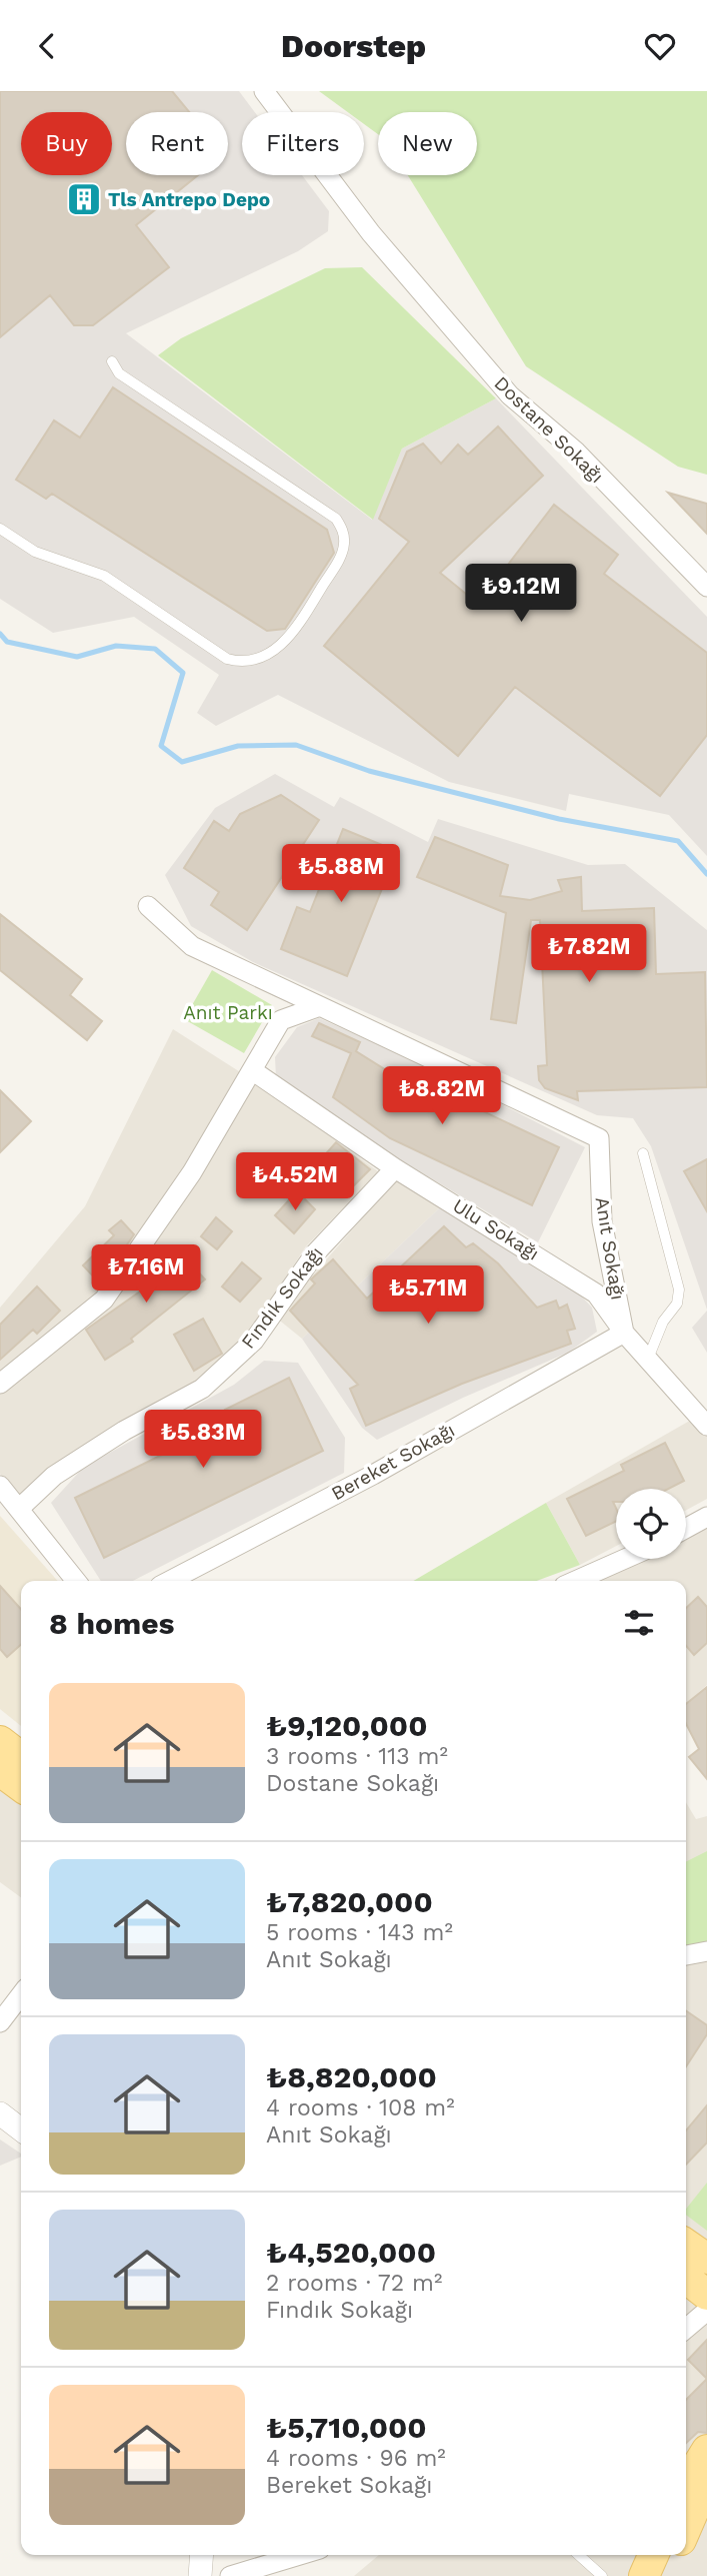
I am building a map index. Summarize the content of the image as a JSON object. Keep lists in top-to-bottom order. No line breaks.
{"streets":{"street":["Dostane Sokağı","Ulu Sokağı","Anıt Sokağı","Fındık Sokağı","Bereket Sokağı"]},"crossings":[["Ulu Sokağı","Anıt Sokağı"],["Ulu Sokağı","Fındık Sokağı"],["Ulu Sokağı","Bereket Sokağı"],["Anıt Sokağı","Bereket Sokağı"]],"parks":["Anıt Parkı"],"places":{"building":["Tls Antrepo Depo"]},"page":{"header":"Doorstep","chip":["Buy","Rent","Filters","New"],"price":["₺9.12M","₺5.88M","₺7.82M","₺8.82M","₺4.52M","₺7.16M","₺5.71M","₺5.83M"],"heading":"8 homes","list":[{"name":"₺9,120,000","note":"3 rooms · 113 m² · Dostane Sokağı"},{"name":"₺7,820,000","note":"5 rooms · 143 m² · Anıt Sokağı"},{"name":"₺8,820,000","note":"4 rooms · 108 m² · Anıt Sokağı"},{"name":"₺4,520,000","note":"2 rooms · 72 m² · Fındık Sokağı"},{"name":"₺5,710,000","note":"4 rooms · 96 m² · Bereket Sokağı"}]}}
